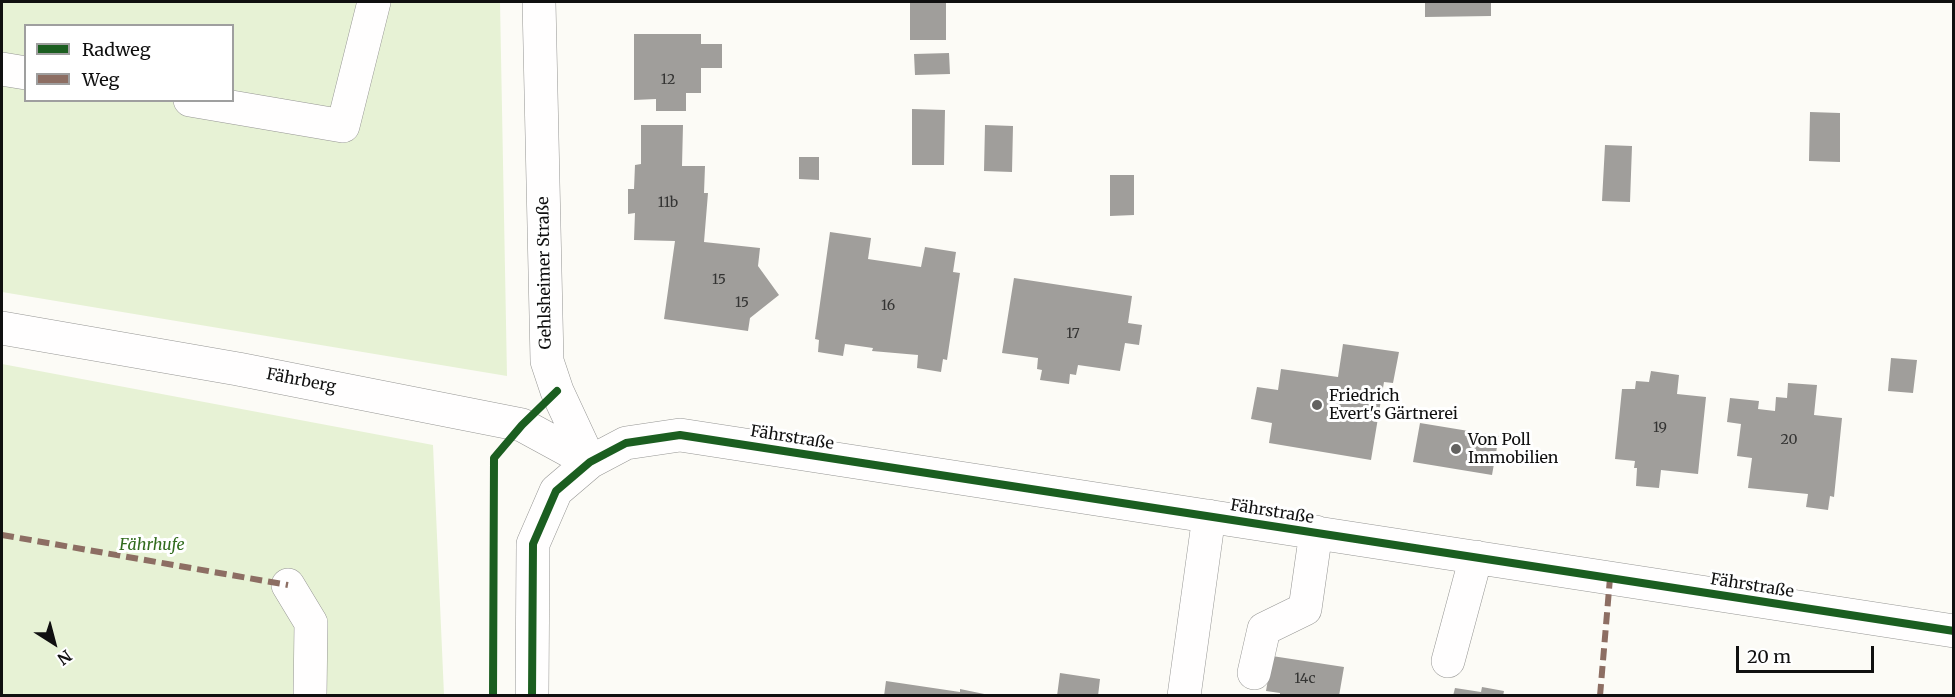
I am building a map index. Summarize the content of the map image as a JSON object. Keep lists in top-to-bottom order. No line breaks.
{"streets":{"street":["Gehlsheimer Straße","Fährberg","Fährstraße"]},"crossings":[["Gehlsheimer Straße","Fährberg"],["Gehlsheimer Straße","Fährstraße"],["Fährberg","Fährstraße"]],"parks":["Fährhufe"],"places":["Friedrich Evert's Gärtnerei","Von Poll Immobilien"],"house_numbers":["12","11b","15","15","16","17","19","20","14c"],"legend":["Radweg","Weg"],"scale_bar":"20 m","north":"bottom right"}
